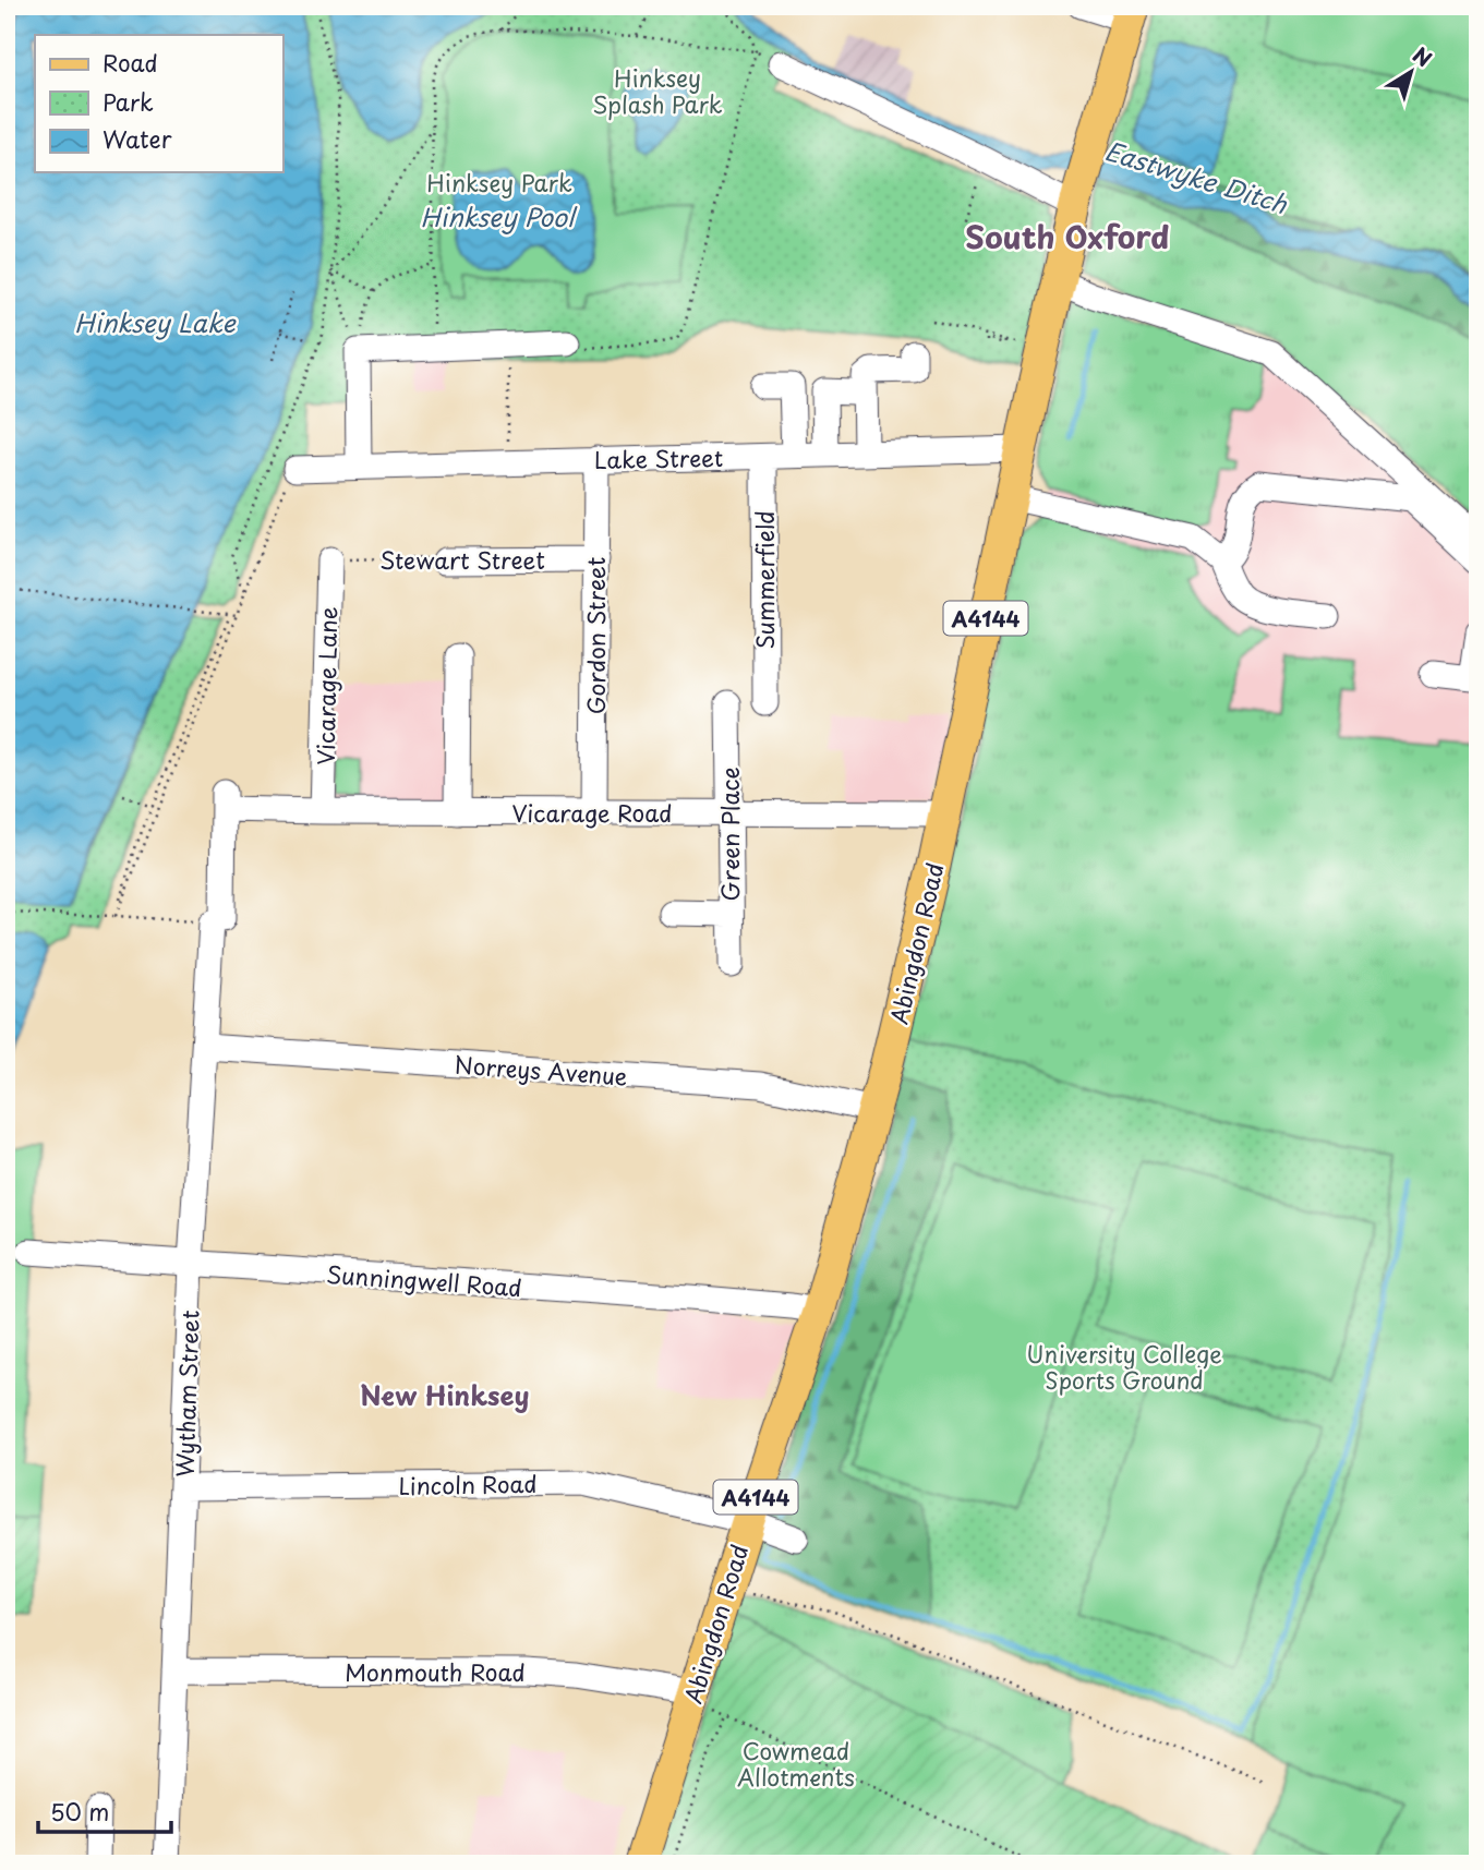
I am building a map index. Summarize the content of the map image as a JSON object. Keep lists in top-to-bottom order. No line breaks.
{"streets":{"main road":["A4144","Abingdon Road"],"street":["Lake Street","Stewart Street","Summerfield","Gordon Street","Vicarage Lane","Vicarage Road","Green Place","Norreys Avenue","Sunningwell Road","Wytham Street","Lincoln Road","Monmouth Road"]},"crossings":[["Lake Street","Summerfield"],["Lake Street","Gordon Street"],["Lake Street","Abingdon Road"],["Stewart Street","Gordon Street"],["Stewart Street","Vicarage Lane"],["Gordon Street","Vicarage Road"],["Vicarage Lane","Vicarage Road"],["Vicarage Road","Green Place"],["Vicarage Road","Abingdon Road"],["Vicarage Road","Wytham Street"],["Abingdon Road","Norreys Avenue"],["Abingdon Road","Sunningwell Road"],["Abingdon Road","Lincoln Road"],["Abingdon Road","Monmouth Road"],["Norreys Avenue","Wytham Street"],["Sunningwell Road","Wytham Street"],["Wytham Street","Lincoln Road"],["Wytham Street","Monmouth Road"]],"districts":["South Oxford","New Hinksey"],"water":["Eastwyke Ditch","Hinksey Pool","Hinksey Lake"],"parks":["Hinksey Splash Park","Hinksey Park","University College Sports Ground","Cowmead Allotments"],"legend":["Road","Park","Water"],"scale_bar":"50 m","north":"top right"}
